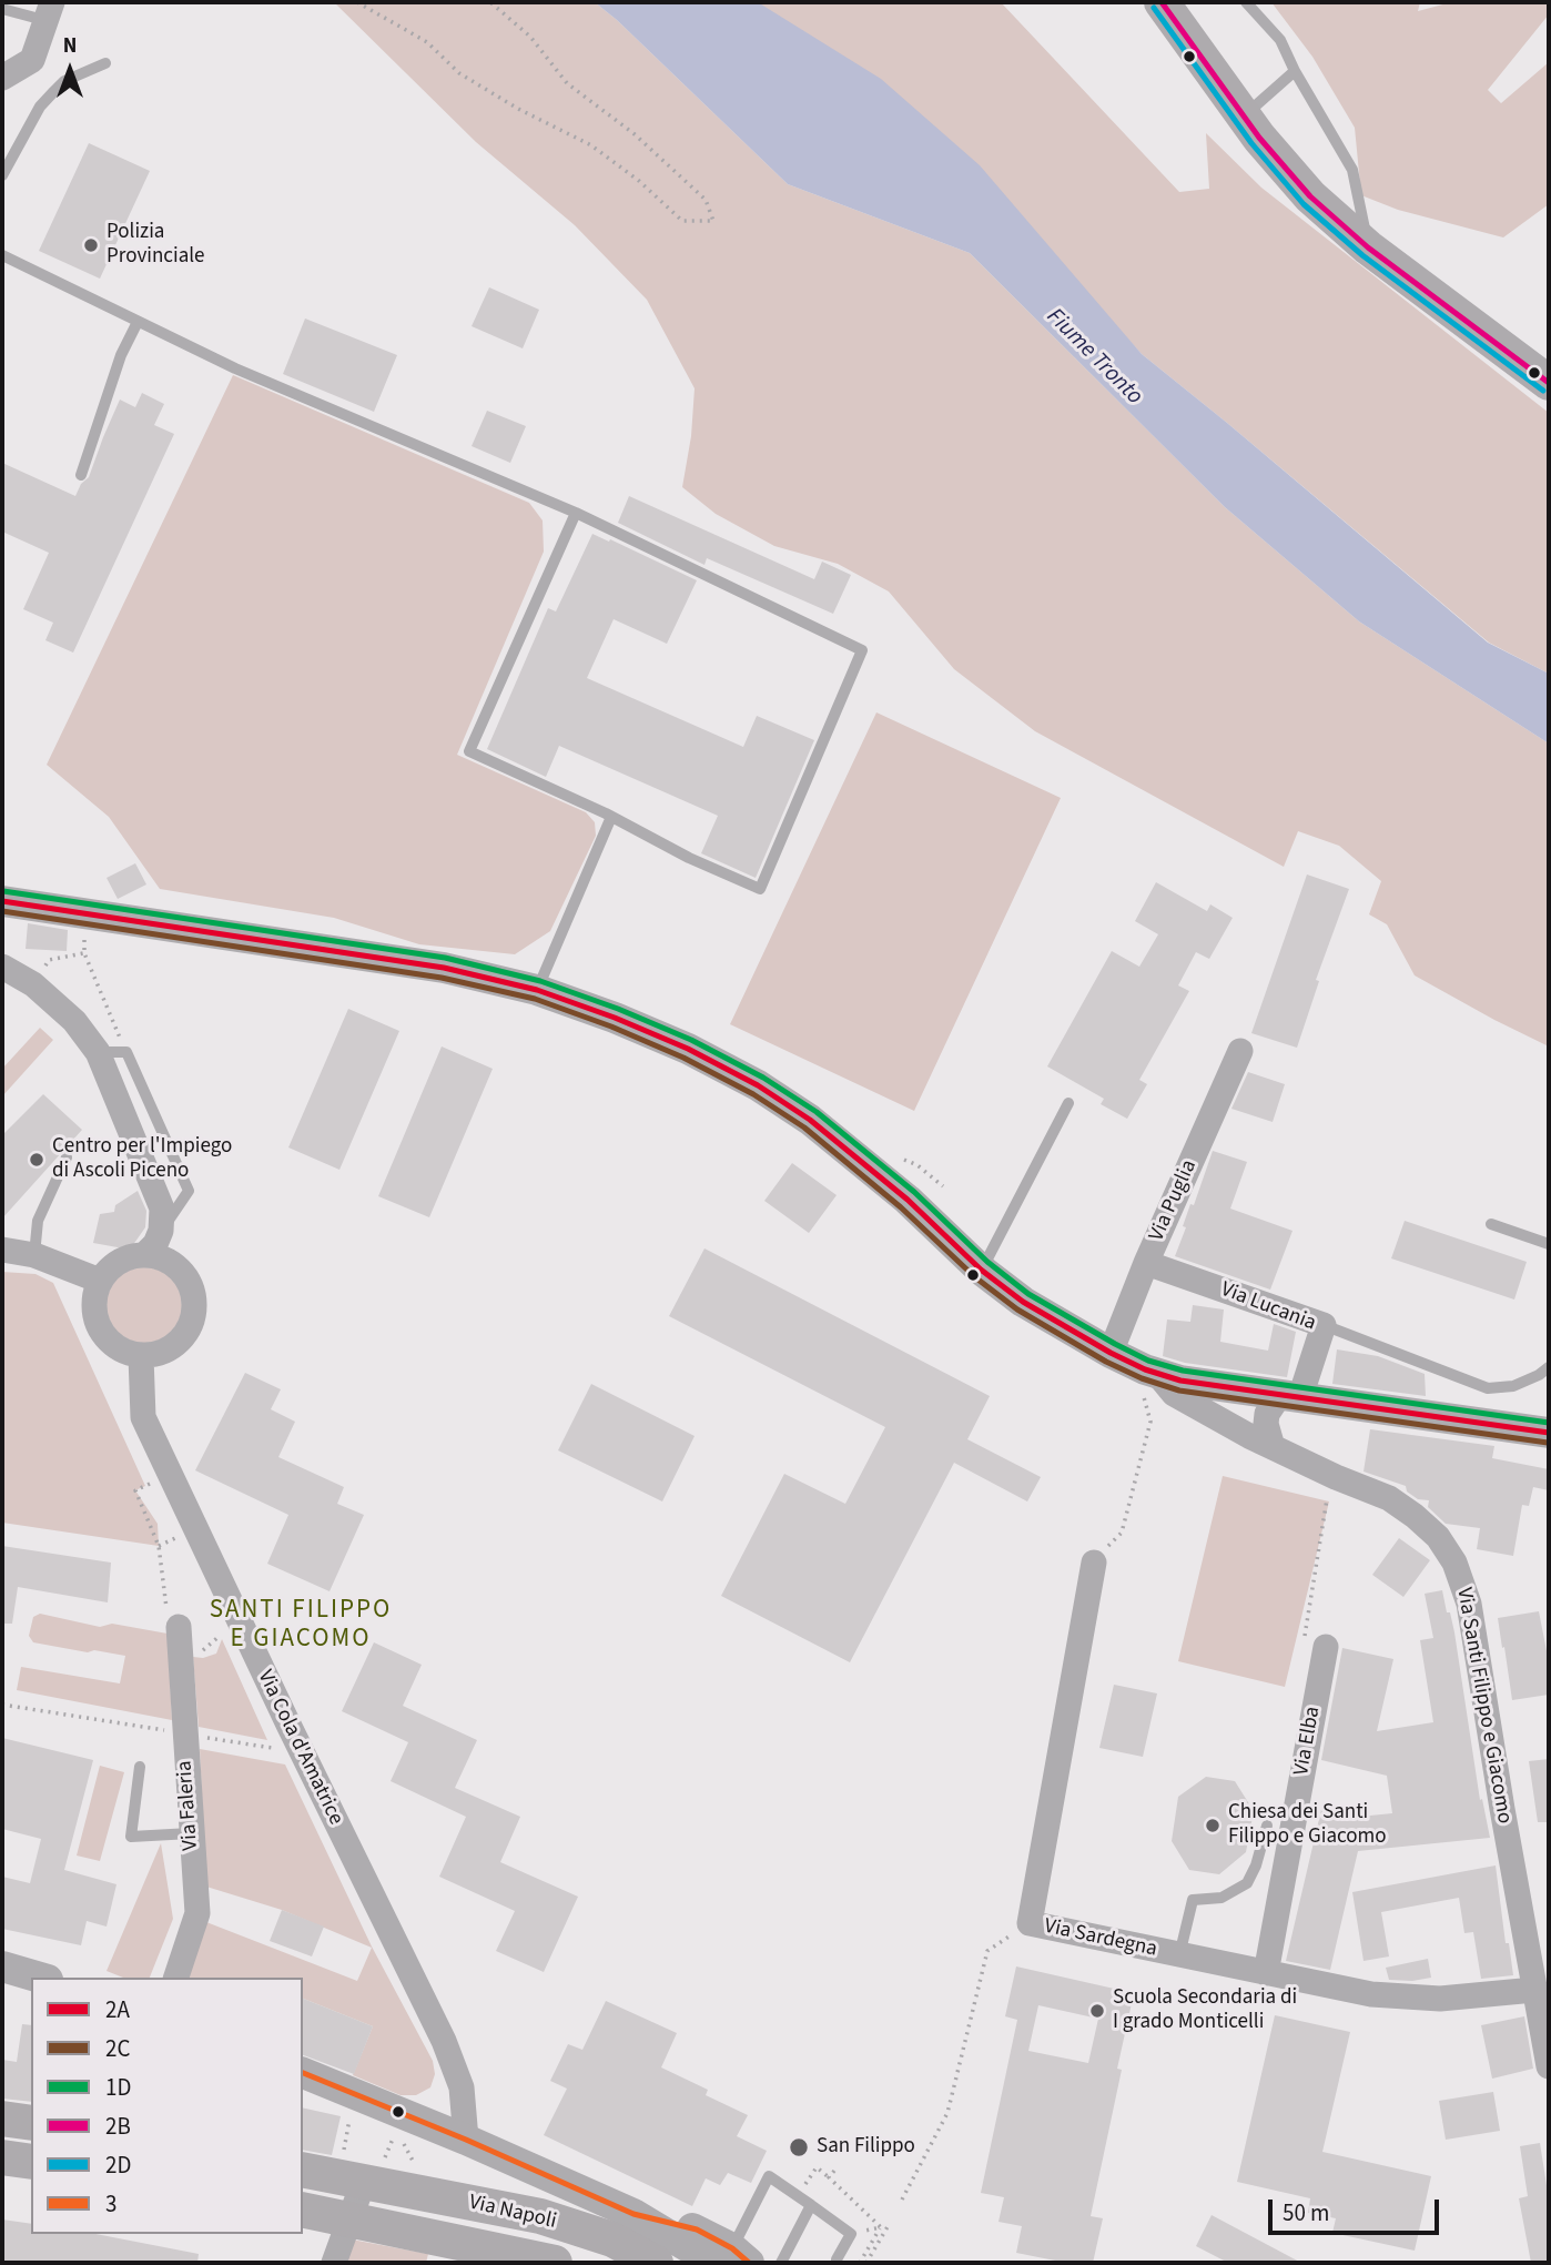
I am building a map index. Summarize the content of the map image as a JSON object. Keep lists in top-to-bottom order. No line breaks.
{"streets":{"main road":["Via Napoli"],"street":["Via Puglia","Via Lucania","Via Santi Filippo e Giacomo","Via Elba","Via Cola d'Amatrice","Via Faleria","Via Sardegna"]},"crossings":[["Via Puglia","Via Lucania"],["Via Santi Filippo e Giacomo","Via Sardegna"],["Via Elba","Via Sardegna"]],"districts":["SANTI FILIPPO E GIACOMO"],"water":["Fiume Tronto"],"places":["Polizia Provinciale","Centro per l'Impiego di Ascoli Piceno","Chiesa dei Santi Filippo e Giacomo","Scuola Secondaria di I grado Monticelli","San Filippo"],"lines":["transit line 2B","transit line 2D","transit line 1D","transit line 2A","transit line 2C","transit line 3"],"legend":["2A","2C","1D","2B","2D","3"],"scale_bar":"50 m","north":"top"}
